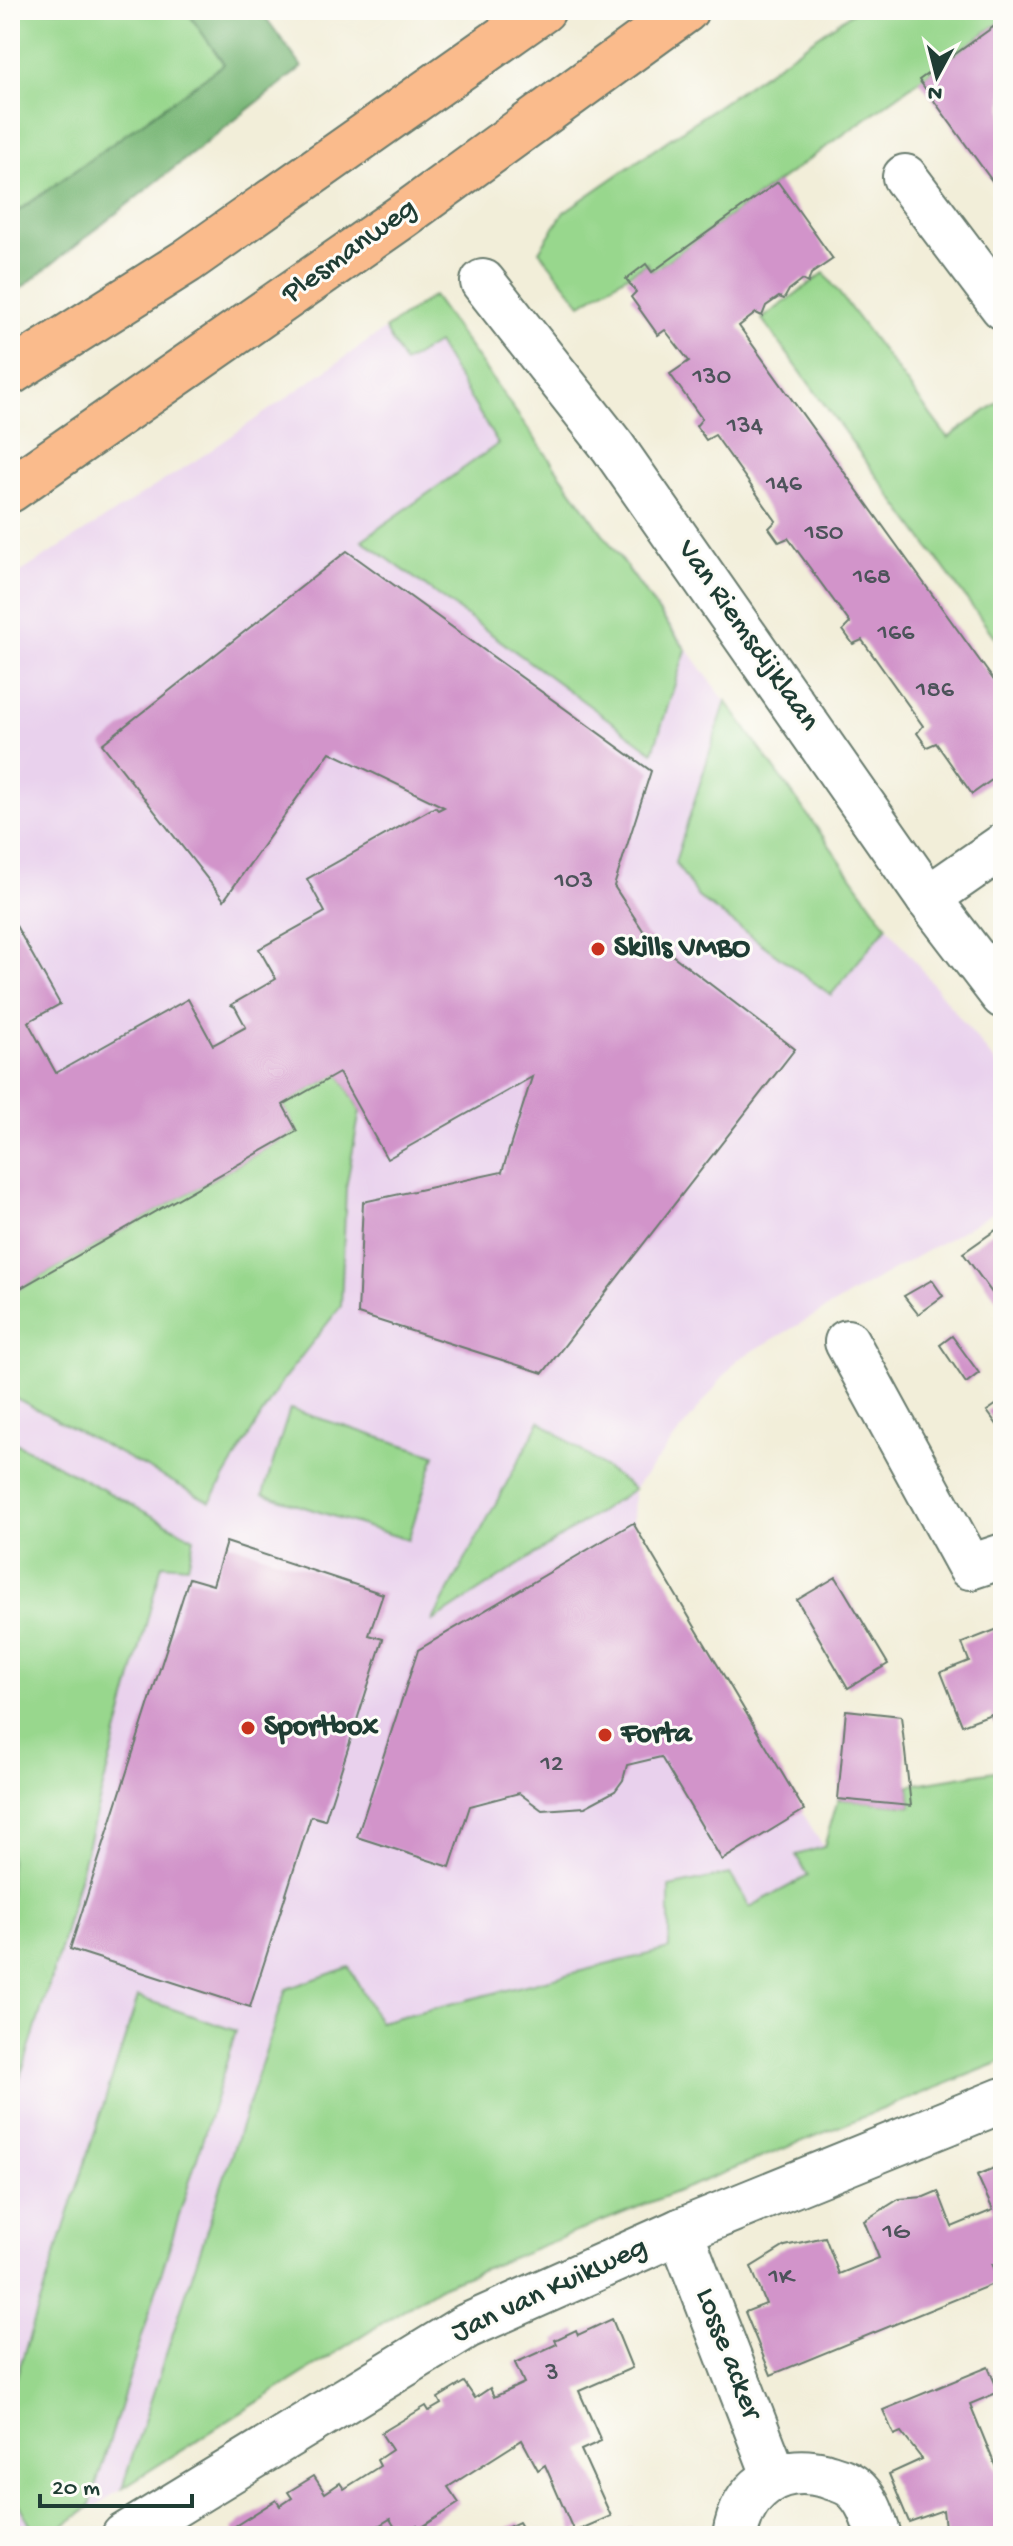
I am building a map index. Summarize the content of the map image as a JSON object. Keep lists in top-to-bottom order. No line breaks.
{"streets":{"main road":["Plesmanweg"],"street":["Van Riemsdijklaan","Jan van Kuikweg","Losse acker"]},"crossings":[["Jan van Kuikweg","Losse acker"]],"places":["Skills VMBO","Sportbox","Forta"],"house_numbers":["130","134","146","150","168","166","186","103","12","1G","1K","3"],"scale_bar":"20 m","north":"bottom"}
